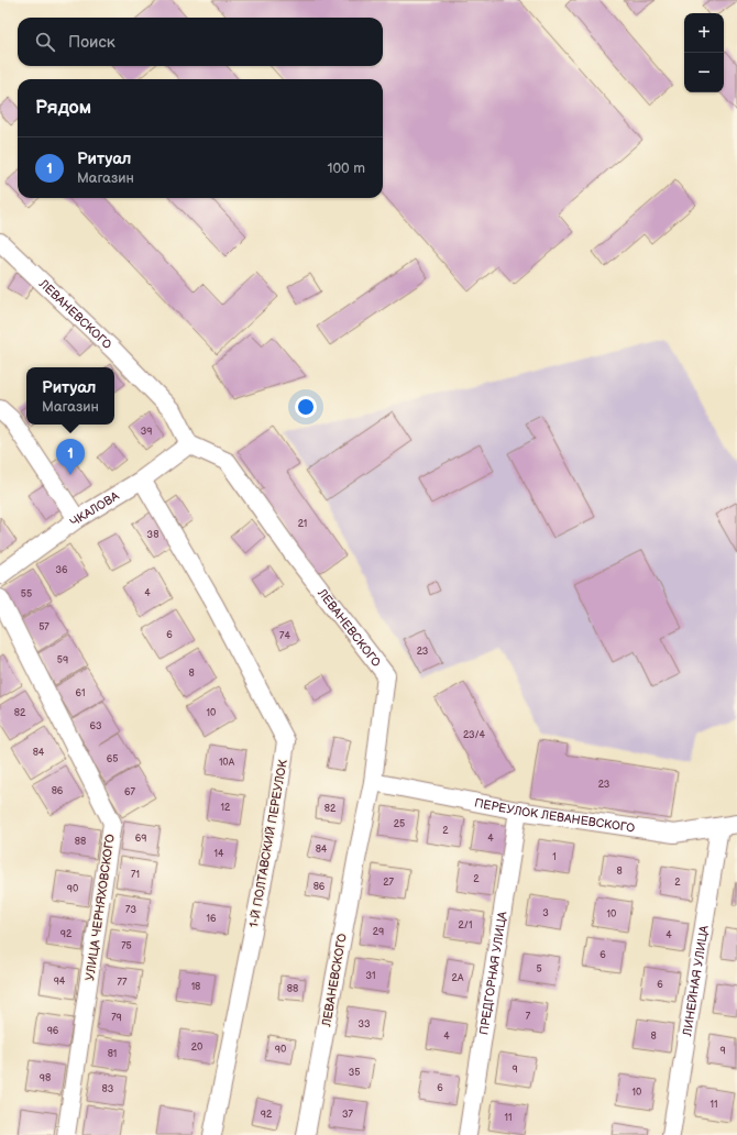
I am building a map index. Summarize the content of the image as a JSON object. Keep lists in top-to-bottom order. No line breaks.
{"streets":{"street":["ЛЕВАНЕВСКОГО","ЧКАЛОВА","ПЕРЕУЛОК ЛЕВАНЕВСКОГО","1-Й ПОЛТАВСКИЙ ПЕРЕУЛОК","УЛИЦА ЧЕРНЯХОВСКОГО","ПРЕДГОРНАЯ УЛИЦА","ЛИНЕЙНАЯ УЛИЦА"]},"crossings":[["ЛЕВАНЕВСКОГО","ЧКАЛОВА"],["ЛЕВАНЕВСКОГО","ПЕРЕУЛОК ЛЕВАНЕВСКОГО"],["ЧКАЛОВА","1-Й ПОЛТАВСКИЙ ПЕРЕУЛОК"],["ПЕРЕУЛОК ЛЕВАНЕВСКОГО","ПРЕДГОРНАЯ УЛИЦА"],["ПЕРЕУЛОК ЛЕВАНЕВСКОГО","ЛИНЕЙНАЯ УЛИЦА"]],"house_numbers":["39","21","38","36","4","55","57","6","74","23","59","8","61","82","10","63","23/4","84","65","10А","23","86","67","12","82","25","2","69","4","88","84","14","1","8","71","2","27","2","86","90","73","3","10","16","2/1","29","92","4","75","6","5","31","2А","94","77","6","18","88","7","79","33","96","4","8","20","90","9","81","9","35","98","6","83","10","11","92","37","11"],"page":{"map_buttons":["+","−"],"search":"Поиск","heading":"Рядом","list":[{"mark":"1","name":"Ритуал","note":"Магазин","value":"100 m"}],"popup":["Ритуал","Магазин"],"pins":"1"}}
